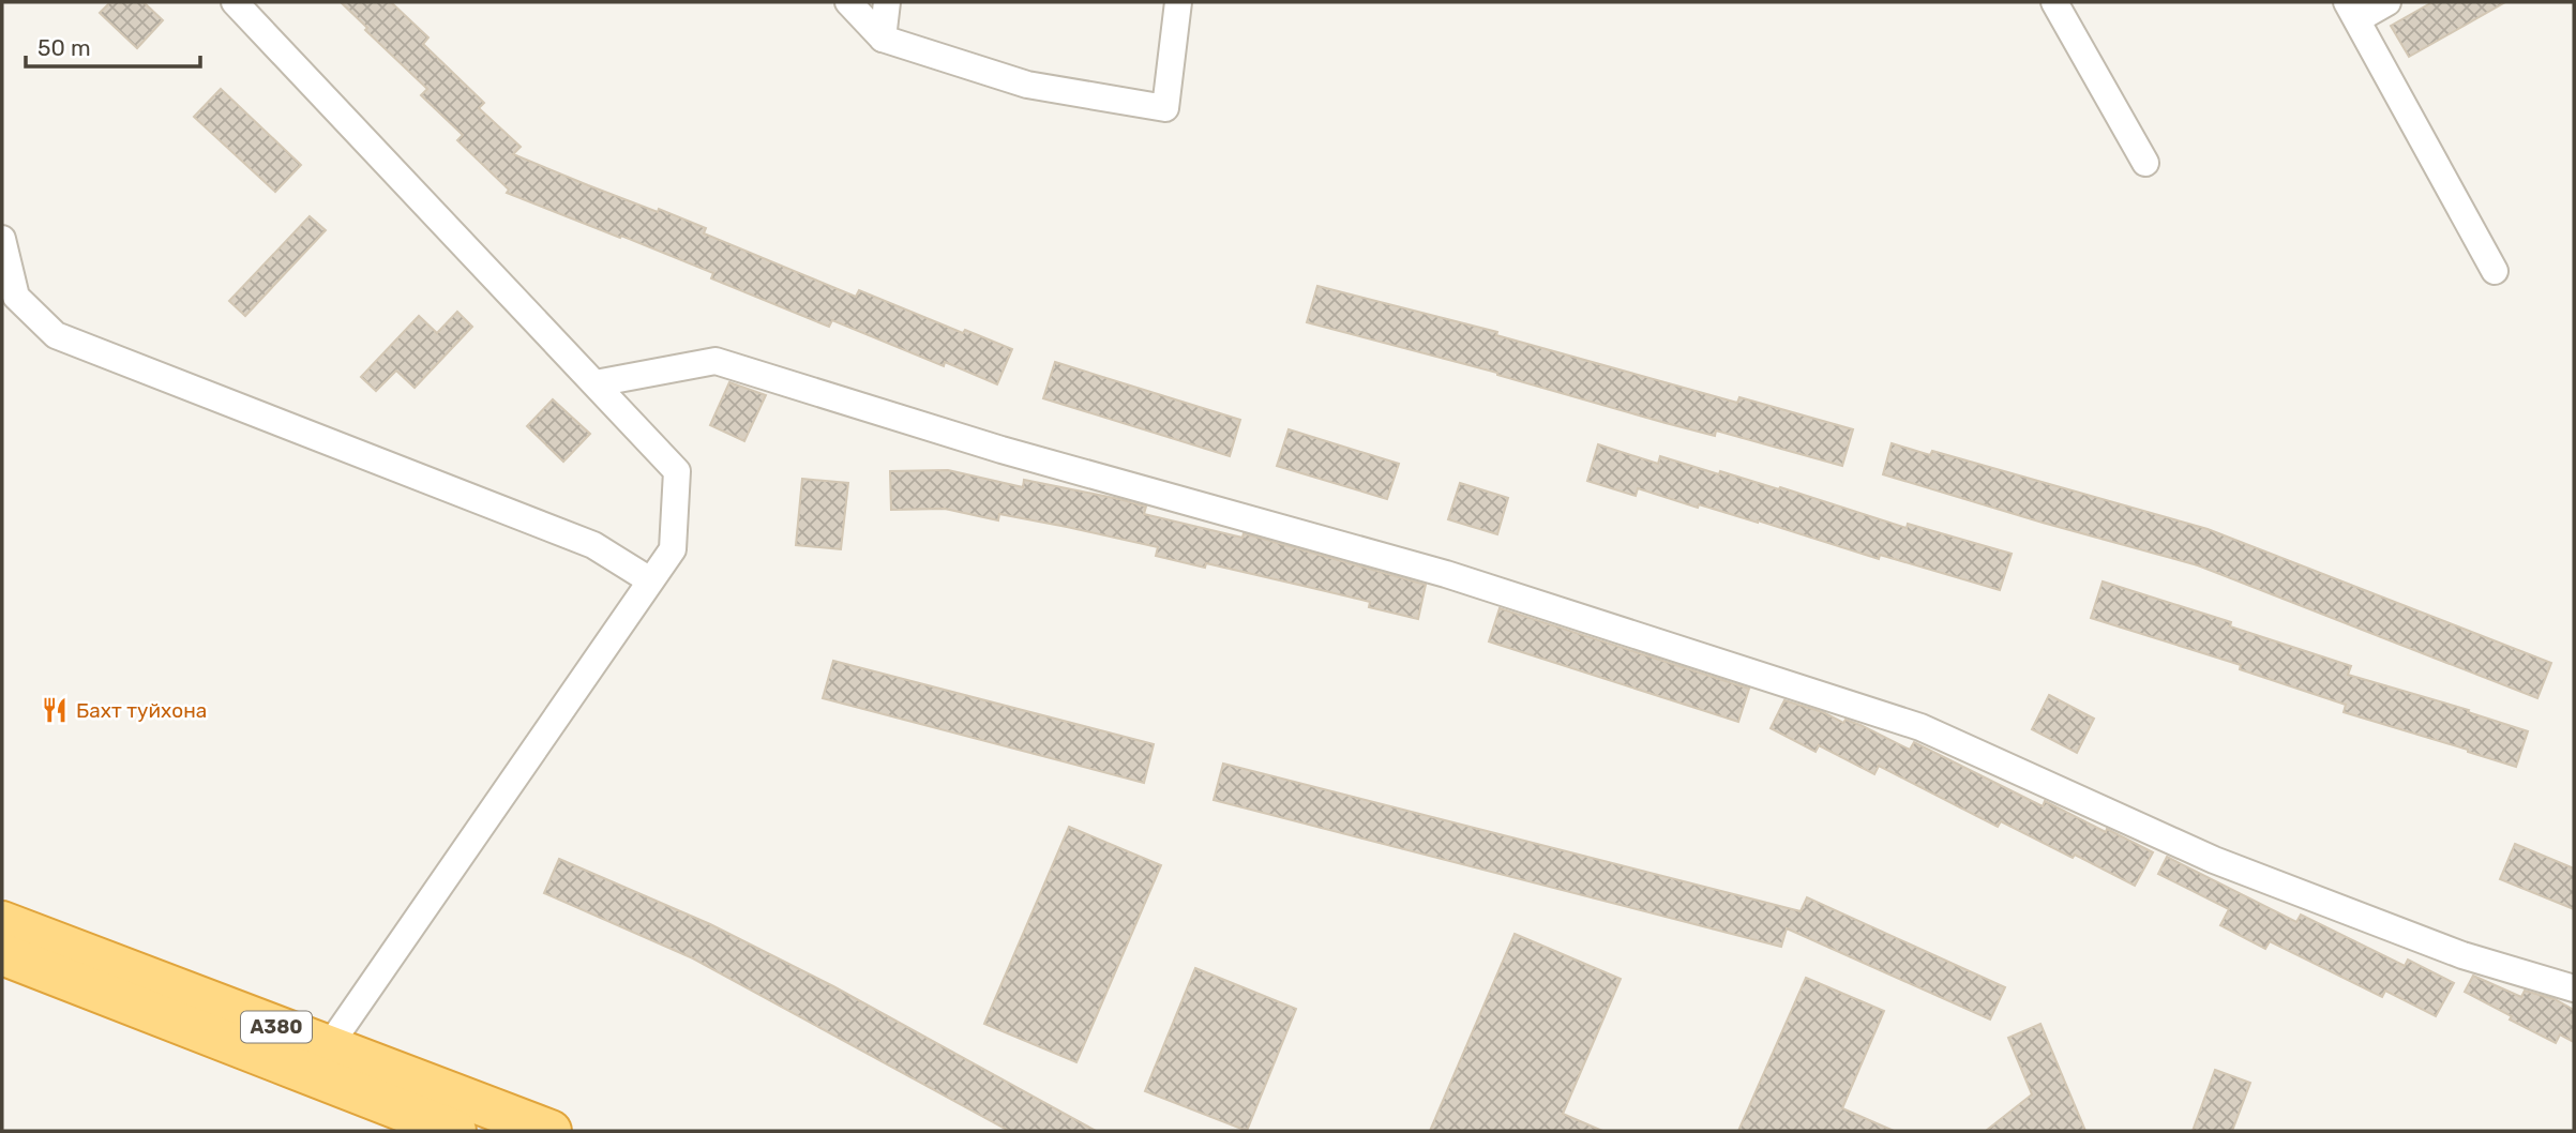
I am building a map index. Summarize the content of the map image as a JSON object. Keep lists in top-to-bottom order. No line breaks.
{"streets":{"highway":["A380"]},"places":{"restaurant":["Бахт туйхона"]},"scale_bar":"50 m"}
